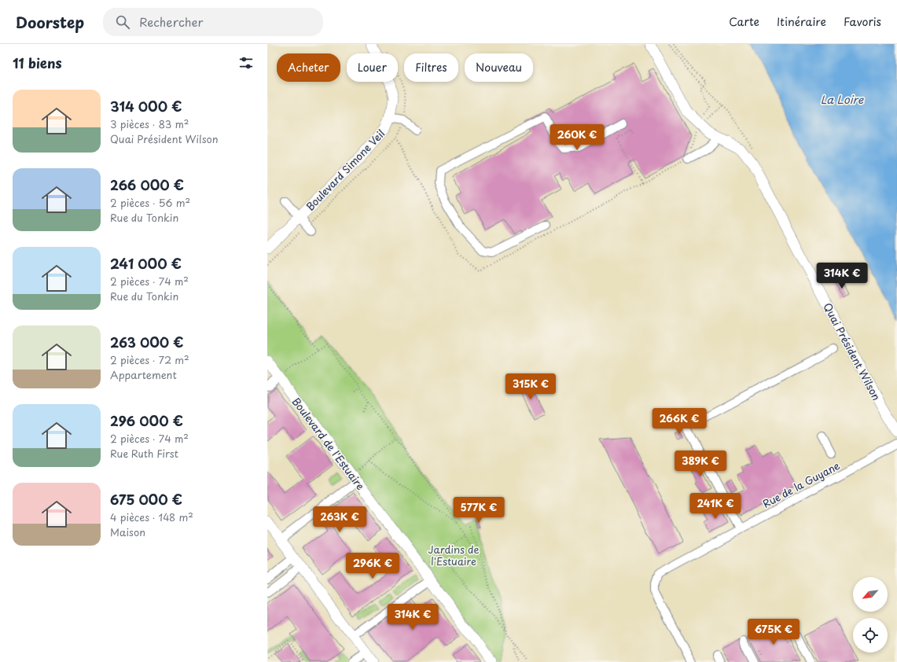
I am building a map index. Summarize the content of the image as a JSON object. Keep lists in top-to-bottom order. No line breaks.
{"streets":{"main road":["Boulevard Simone Veil","Quai Président Wilson","Boulevard de l'Estuaire"],"street":["Rue de la Guyane"]},"water":["La Loire"],"parks":["Jardins de l'Estuaire"],"north":"bottom left","page":{"header":"Doorstep","search":"Rechercher","nav":["Carte","Itinéraire","Favoris"],"heading":"11 biens","chip":["Acheter","Louer","Filtres","Nouveau"],"list":[{"name":"314 000 €","note":"3 pièces · 83 m² · Quai Président Wilson"},{"name":"266 000 €","note":"2 pièces · 56 m² · Rue du Tonkin"},{"name":"241 000 €","note":"2 pièces · 74 m² · Rue du Tonkin"},{"name":"263 000 €","note":"2 pièces · 72 m² · Appartement"},{"name":"296 000 €","note":"2 pièces · 74 m² · Rue Ruth First"},{"name":"675 000 €","note":"4 pièces · 148 m² · Maison"}],"price":["260K €","314K €","315K €","266K €","389K €","241K €","577K €","263K €","296K €","314K €","675K €"]}}
